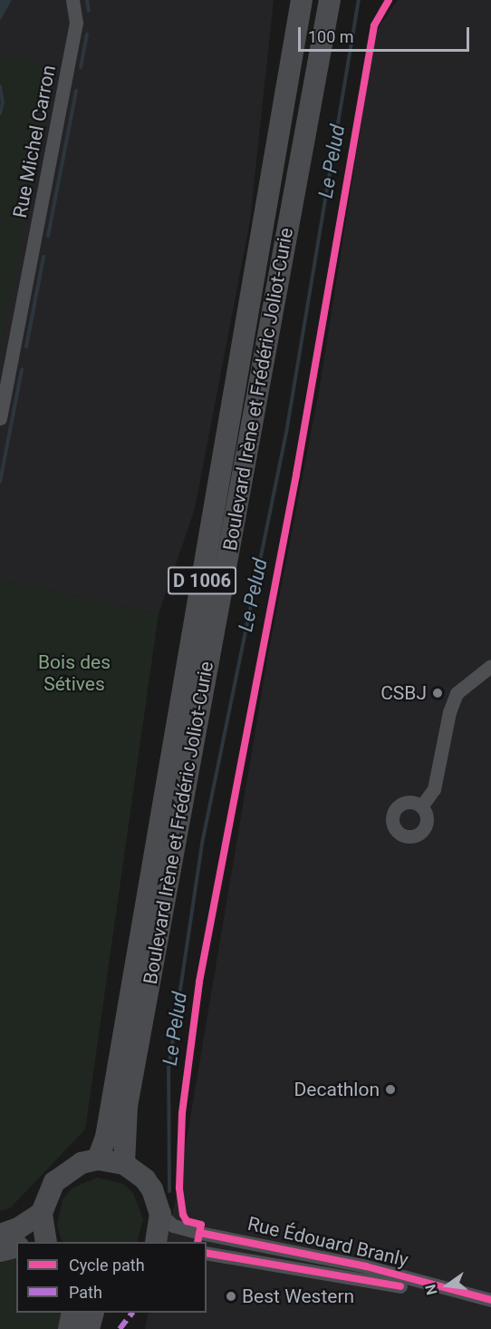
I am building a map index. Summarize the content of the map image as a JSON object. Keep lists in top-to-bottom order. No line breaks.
{"streets":{"main road":["Boulevard Irène et Frédéric Joliot-Curie","D 1006"],"street":["Rue Michel Carron","Rue Édouard Branly"]},"water":["Le Pelud"],"parks":["Bois des Sétives"],"places":["CSBJ","Decathlon","Best Western"],"legend":["Cycle path","Path"],"scale_bar":"100 m","north":"left"}
